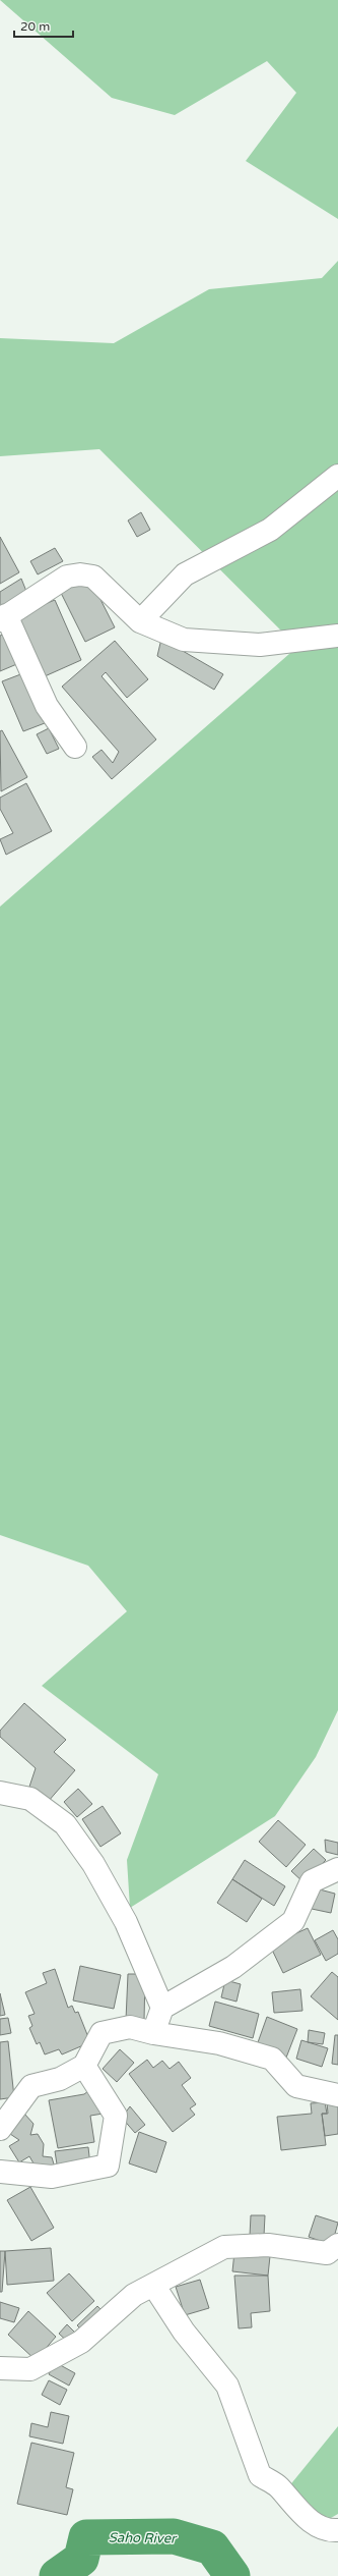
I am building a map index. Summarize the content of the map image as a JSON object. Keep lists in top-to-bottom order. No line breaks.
{"water":["Saho River"],"scale_bar":"20 m"}
